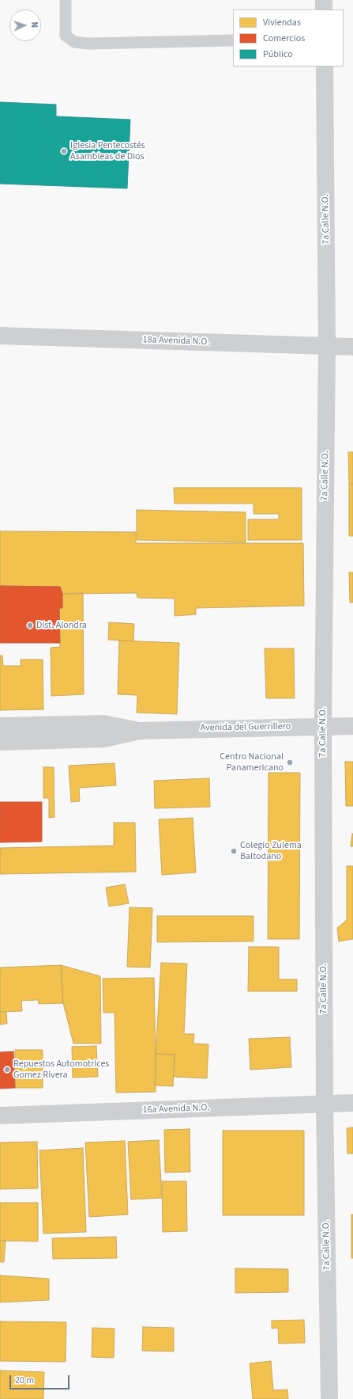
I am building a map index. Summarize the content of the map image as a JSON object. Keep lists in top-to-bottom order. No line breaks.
{"streets":{"street":["7a Calle N.O.","18a Avenida N.O.","Avenida del Guerrillero","16a Avenida N.O."]},"crossings":[["7a Calle N.O.","18a Avenida N.O."],["7a Calle N.O.","Avenida del Guerrillero"],["7a Calle N.O.","16a Avenida N.O."]],"places":["Iglesia Pentecostés Asambleas de Dios","Dist. Alondra","Centro Nacional Panamericano","Colegio Zulema Baltodano","Repuestos Automotrices Gomez Rivera"],"legend":["Viviendas","Comercios","Público"],"scale_bar":"20 m","north":"right"}
